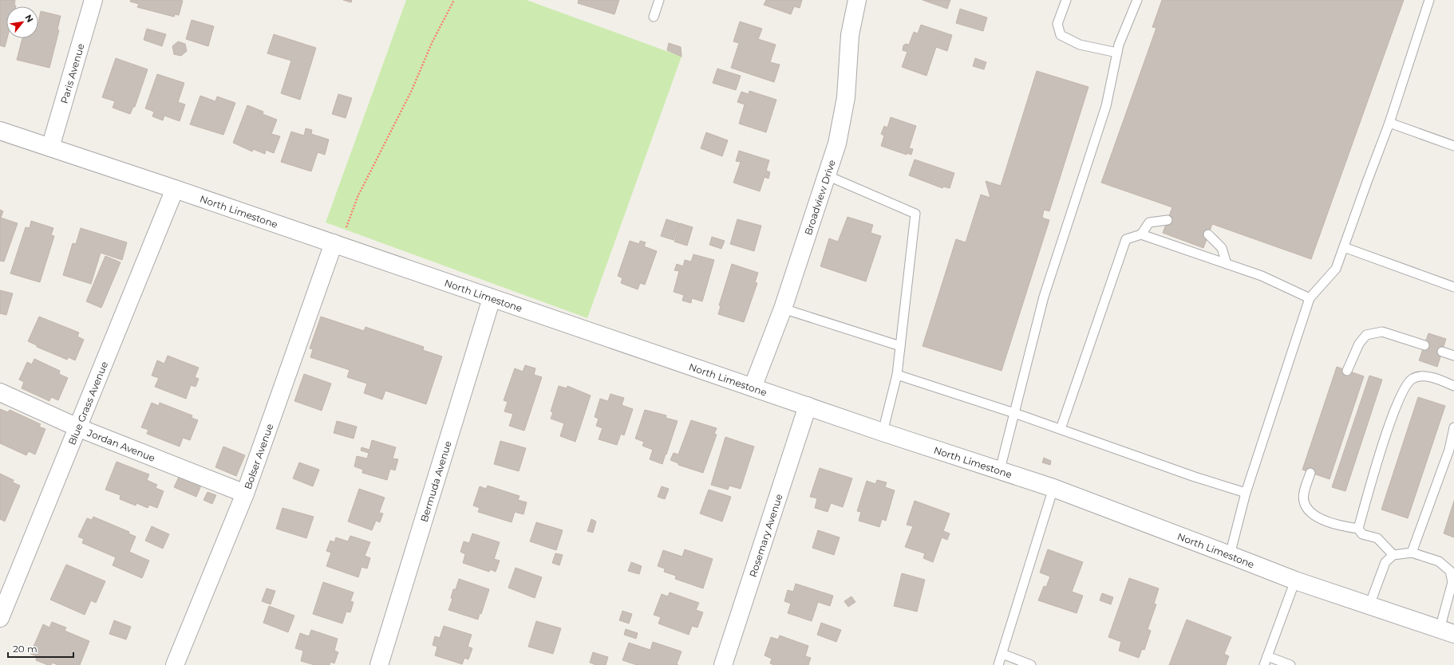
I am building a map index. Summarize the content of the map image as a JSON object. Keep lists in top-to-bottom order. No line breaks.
{"streets":{"street":["Paris Avenue","Broadview Drive","North Limestone","Blue Grass Avenue","Jordan Avenue","Bolser Avenue","Bermuda Avenue","Rosemary Avenue"]},"crossings":[["Paris Avenue","North Limestone"],["Broadview Drive","North Limestone"],["North Limestone","Blue Grass Avenue"],["North Limestone","Bolser Avenue"],["North Limestone","Bermuda Avenue"],["North Limestone","Rosemary Avenue"],["Blue Grass Avenue","Jordan Avenue"],["Jordan Avenue","Bolser Avenue"]],"scale_bar":"20 m","north":"top right"}
